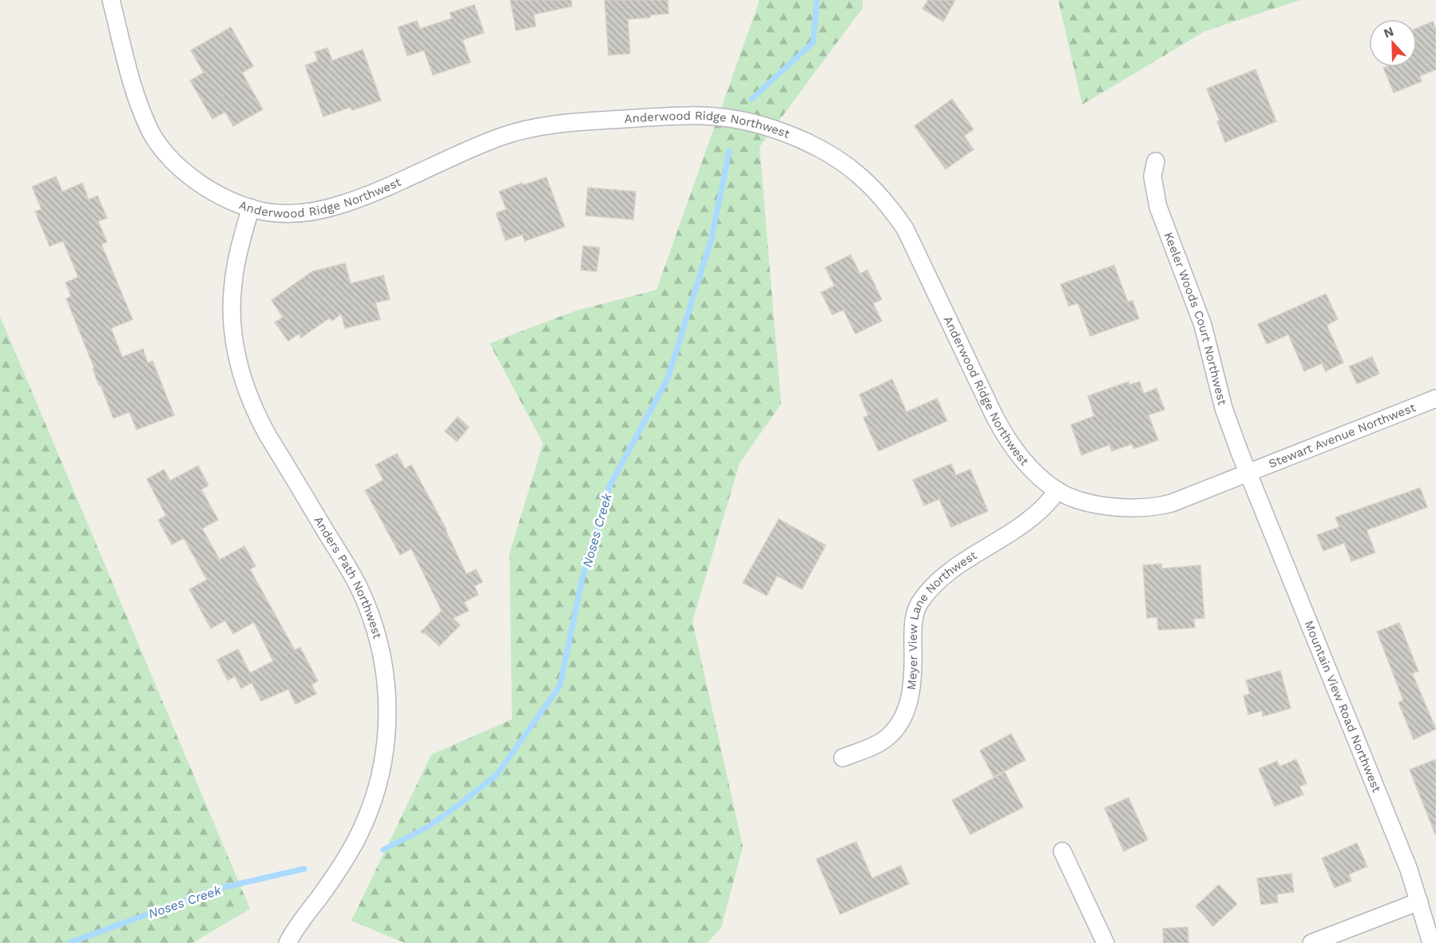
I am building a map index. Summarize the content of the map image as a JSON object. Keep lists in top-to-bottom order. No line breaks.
{"streets":{"street":["Anderwood Ridge Northwest","Keeler Woods Court Northwest","Stewart Avenue Northwest","Anders Path Northwest","Meyer View Lane Northwest","Mountain View Road Northwest"]},"crossings":[["Anderwood Ridge Northwest","Keeler Woods Court Northwest"],["Anderwood Ridge Northwest","Stewart Avenue Northwest"],["Anderwood Ridge Northwest","Anders Path Northwest"],["Anderwood Ridge Northwest","Meyer View Lane Northwest"],["Anderwood Ridge Northwest","Mountain View Road Northwest"],["Keeler Woods Court Northwest","Stewart Avenue Northwest"],["Keeler Woods Court Northwest","Mountain View Road Northwest"],["Stewart Avenue Northwest","Mountain View Road Northwest"]],"water":["Noses Creek"],"north":"top"}
